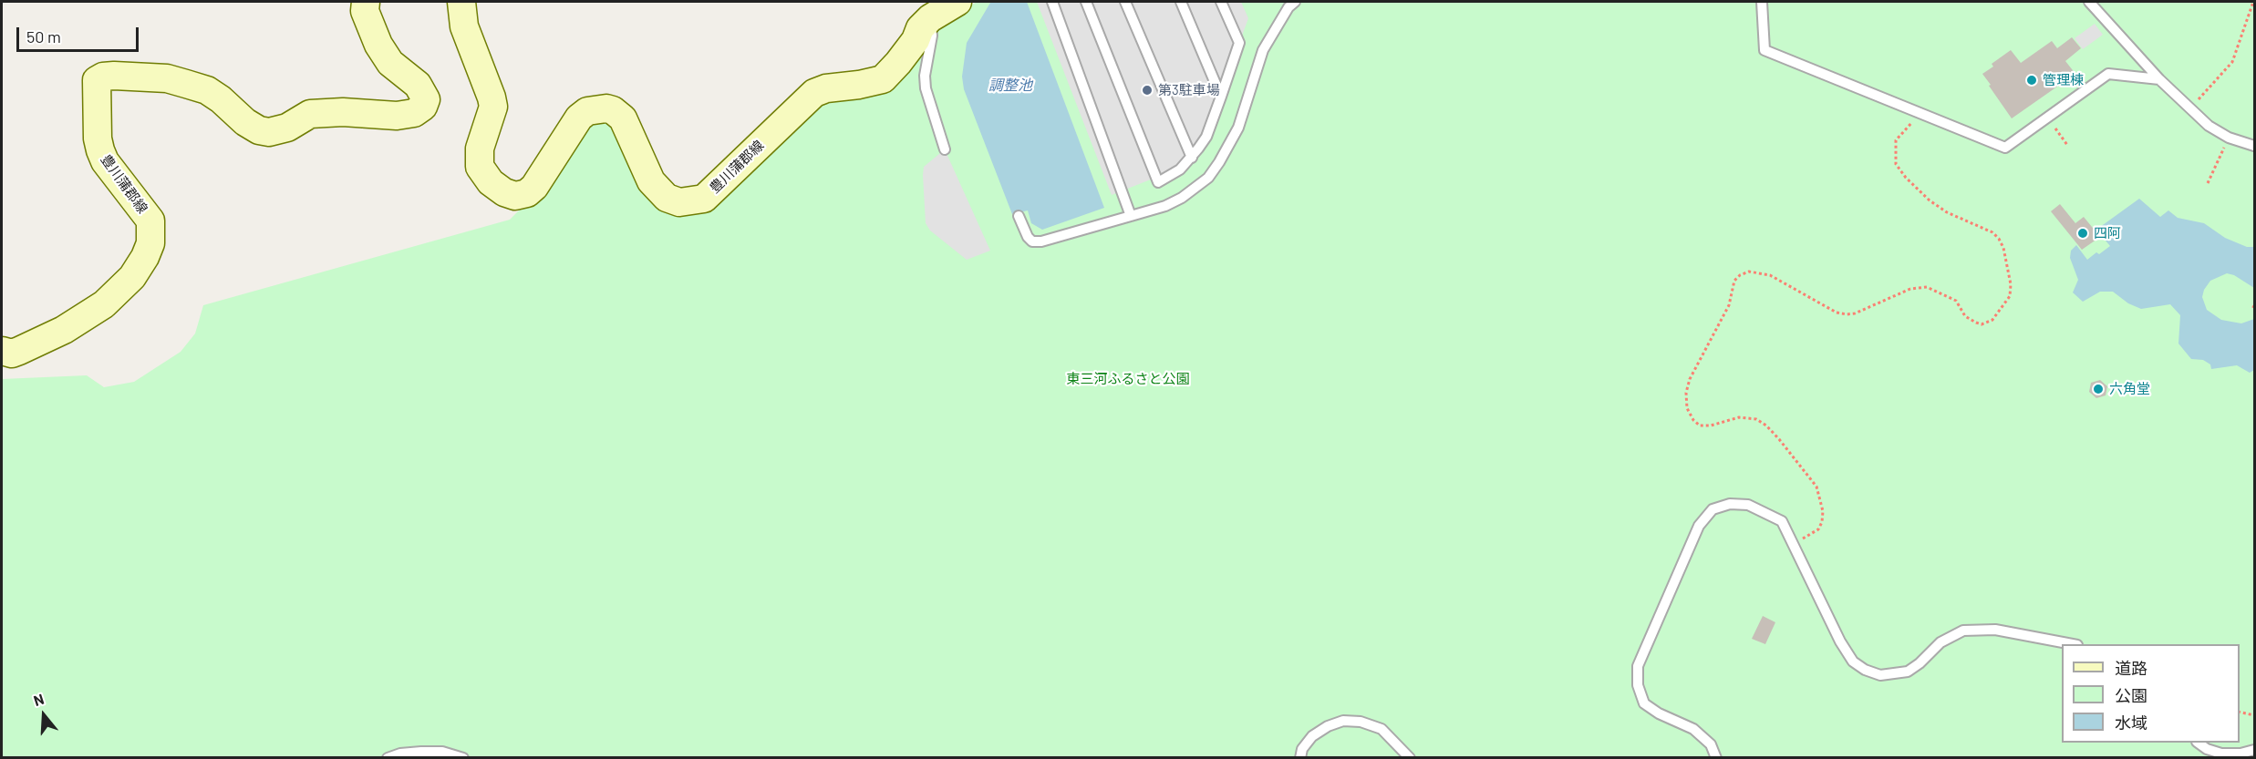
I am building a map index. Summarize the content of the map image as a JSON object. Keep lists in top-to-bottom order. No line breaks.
{"streets":{"main road":["豊川蒲郡線"]},"water":["調整池"],"parks":["東三河ふるさと公園"],"places":["管理棟","第3駐車場","四阿","六角堂"],"legend":["道路","公園","水域"],"scale_bar":"50 m","north":"top"}
